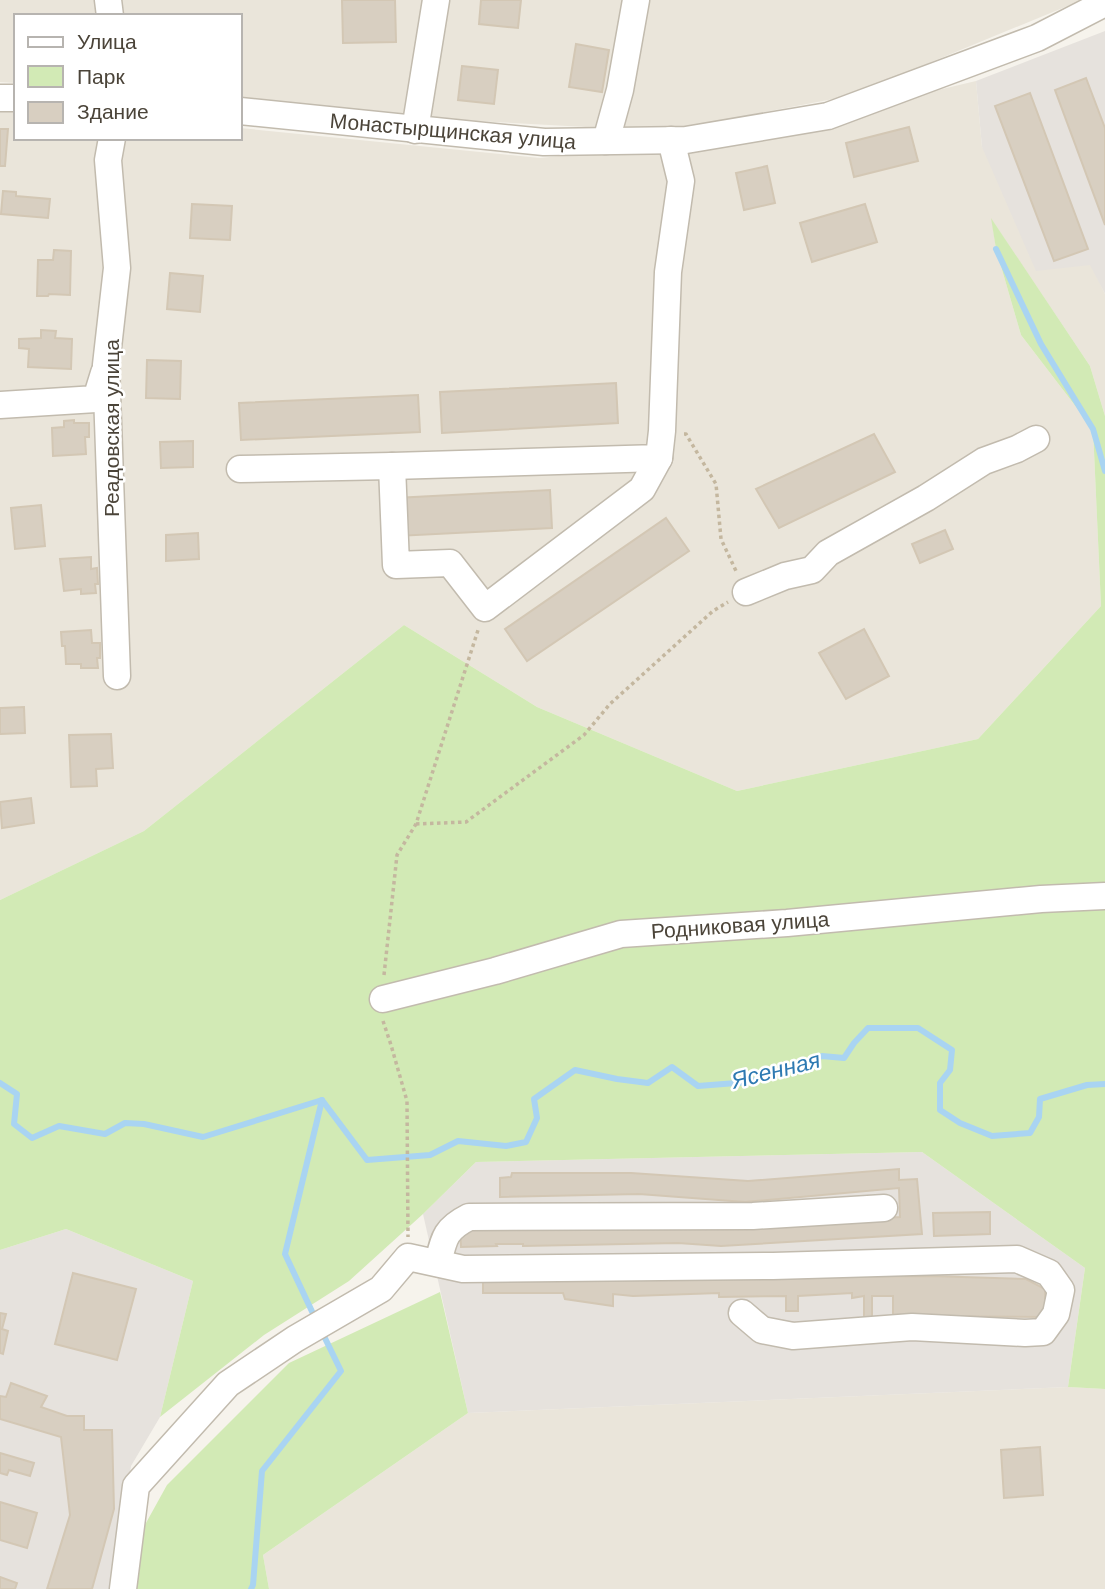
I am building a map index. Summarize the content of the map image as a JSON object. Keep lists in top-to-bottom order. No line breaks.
{"streets":{"street":["Монастырщинская улица","Реадовская улица","Родниковая улица"]},"water":["Ясенная"],"legend":["Улица","Парк","Здание"]}
